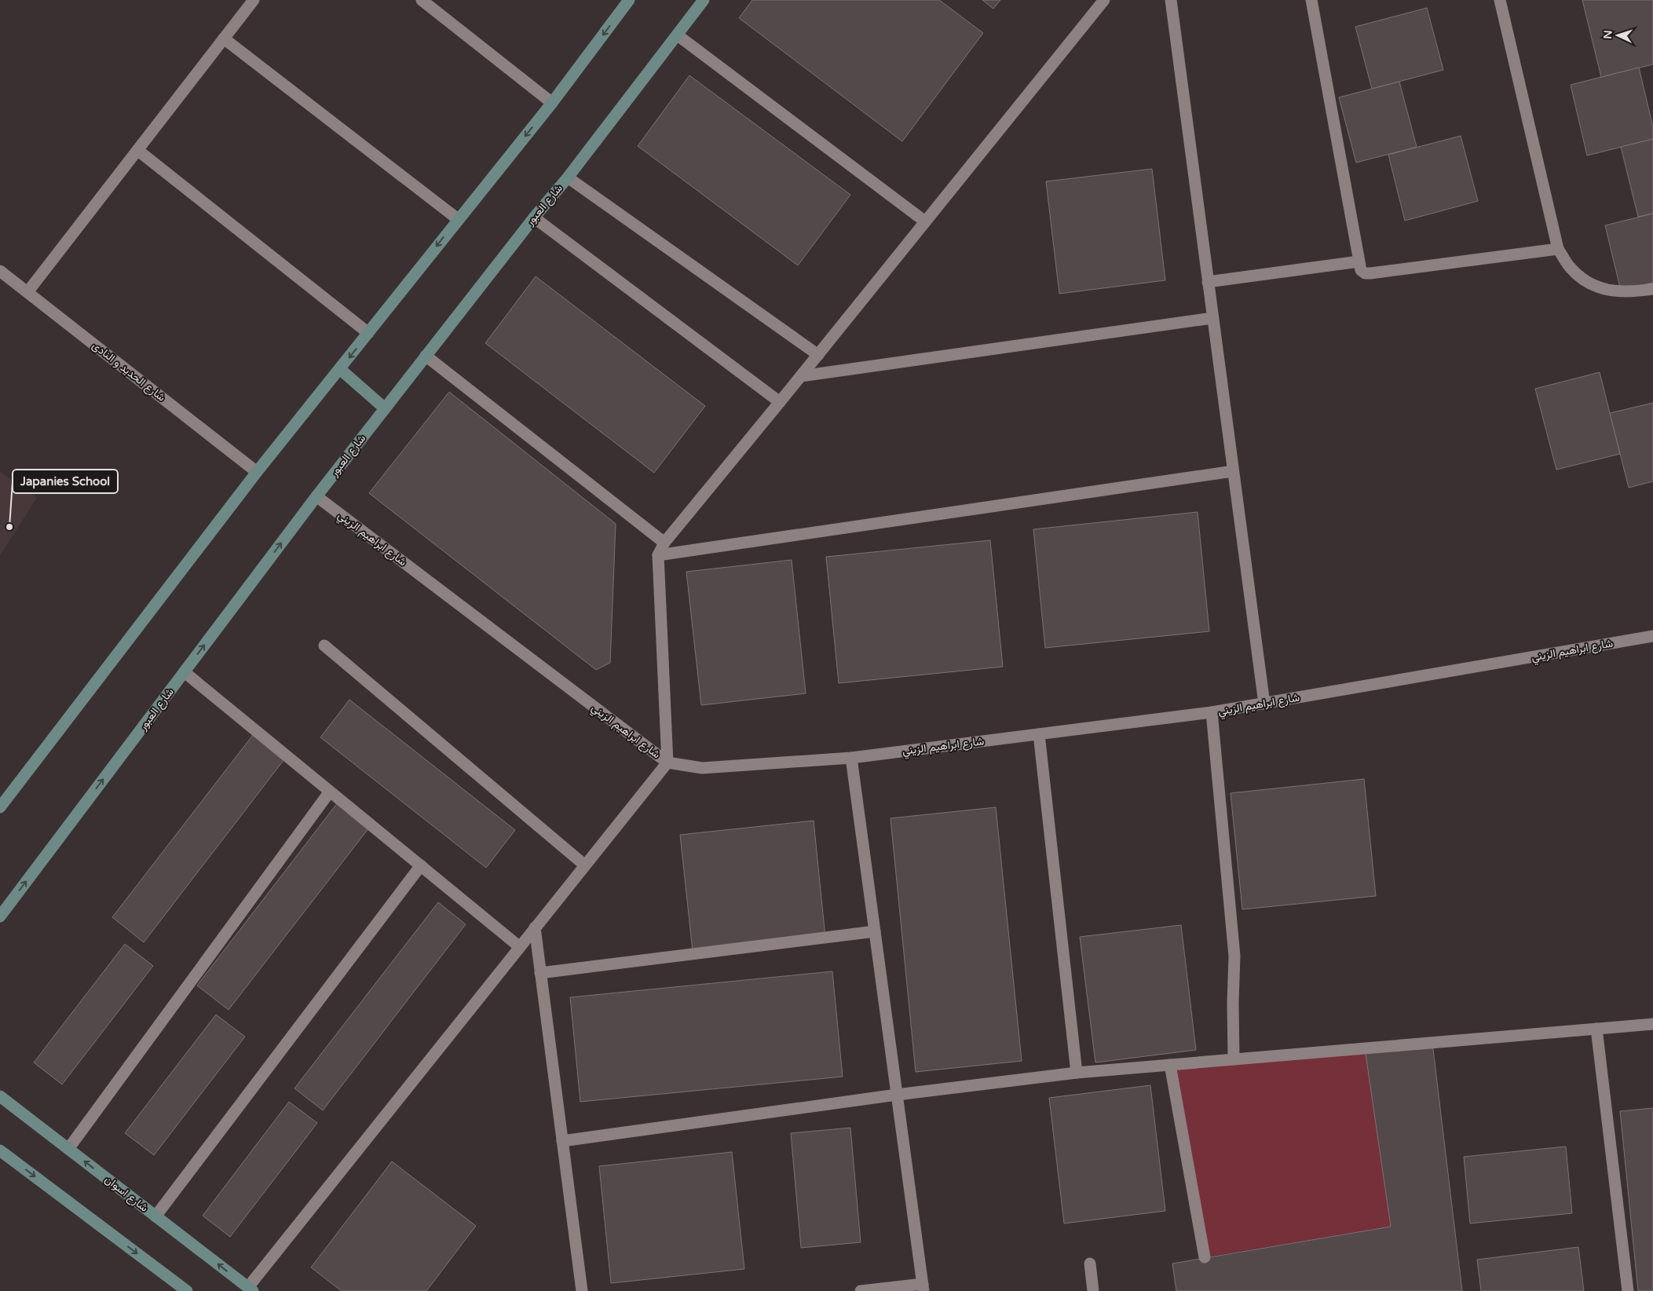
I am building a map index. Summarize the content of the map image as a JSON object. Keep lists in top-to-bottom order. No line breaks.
{"streets":{"street":["شارع العبور","شارع الحديد و النادى","شارع ابراهيم الزيني","شارع اسوان"]},"crossings":[["شارع العبور","شارع ابراهيم الزيني"]],"places":["Japanies School"],"north":"left"}
